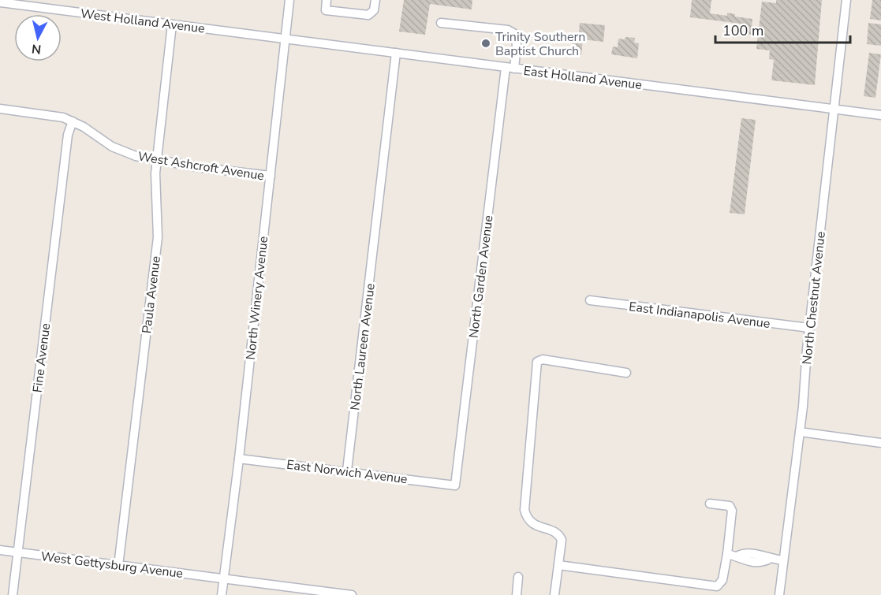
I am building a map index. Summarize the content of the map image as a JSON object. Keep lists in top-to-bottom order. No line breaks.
{"streets":{"street":["West Holland Avenue","East Holland Avenue","West Ashcroft Avenue","North Garden Avenue","Paula Avenue","North Winery Avenue","North Chestnut Avenue","East Indianapolis Avenue","North Laureen Avenue","Fine Avenue","East Norwich Avenue","West Gettysburg Avenue"]},"crossings":[["West Holland Avenue","East Holland Avenue"],["West Holland Avenue","Paula Avenue"],["West Holland Avenue","North Winery Avenue"],["East Holland Avenue","North Garden Avenue"],["East Holland Avenue","North Winery Avenue"],["East Holland Avenue","North Chestnut Avenue"],["East Holland Avenue","North Laureen Avenue"],["West Ashcroft Avenue","Paula Avenue"],["West Ashcroft Avenue","North Winery Avenue"],["West Ashcroft Avenue","Fine Avenue"],["North Garden Avenue","East Norwich Avenue"],["Paula Avenue","West Gettysburg Avenue"],["North Winery Avenue","East Norwich Avenue"],["North Winery Avenue","West Gettysburg Avenue"],["North Chestnut Avenue","East Indianapolis Avenue"],["North Laureen Avenue","East Norwich Avenue"],["Fine Avenue","West Gettysburg Avenue"]],"places":["Trinity Southern Baptist Church"],"scale_bar":"100 m","north":"bottom"}
